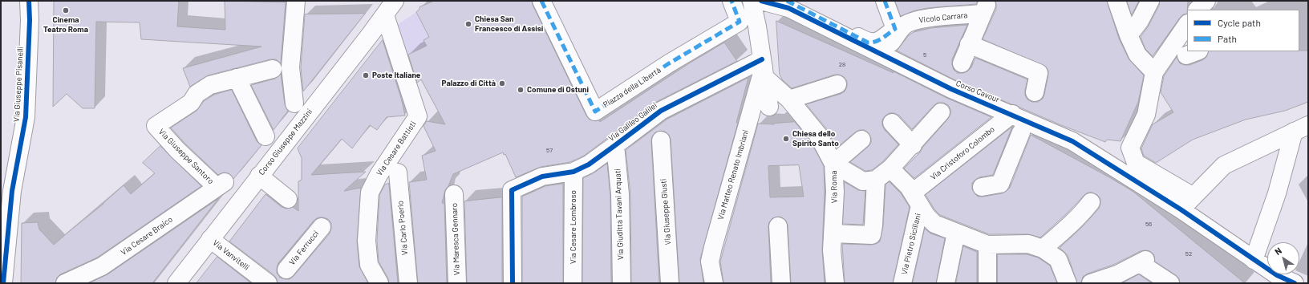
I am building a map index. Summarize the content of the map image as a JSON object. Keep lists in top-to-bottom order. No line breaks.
{"streets":{"street":["Vicolo Carrara","Via Giuseppe Pisanelli","Piazza della Libertà","Corso Cavour","Via Galileo Galilei","Corso Giuseppe Mazzini","Via Cesare Battisti","Via Cristoforo Colombo","Via Giuseppe Santoro","Via Matteo Renato Imbriani","Via Roma","Via Giuseppe Giusti","Via Giuditta Tavani Arquati","Via Cesare Lombroso","Via Carlo Poerio","Via Cesare Braico","Via Maresca Gennaro","Via Pietro Siciliani","Via Ferrucci","Via Vanvitelli"]},"crossings":[["Vicolo Carrara","Corso Cavour"],["Corso Cavour","Via Cristoforo Colombo"],["Via Galileo Galilei","Via Matteo Renato Imbriani"],["Via Galileo Galilei","Via Roma"],["Via Galileo Galilei","Via Giuditta Tavani Arquati"],["Via Galileo Galilei","Via Cesare Lombroso"],["Corso Giuseppe Mazzini","Via Cesare Battisti"],["Corso Giuseppe Mazzini","Via Vanvitelli"],["Via Cristoforo Colombo","Via Pietro Siciliani"],["Via Giuseppe Santoro","Via Cesare Braico"],["Via Matteo Renato Imbriani","Via Roma"]],"places":["Cinema Teatro Roma","Chiesa San Francesco di Assisi","Poste Italiane","Palazzo di Città","Comune di Ostuni","Chiesa dello Spirito Santo"],"house_numbers":["5","28","57","56","52"],"legend":["Cycle path","Path"],"north":"top left"}
